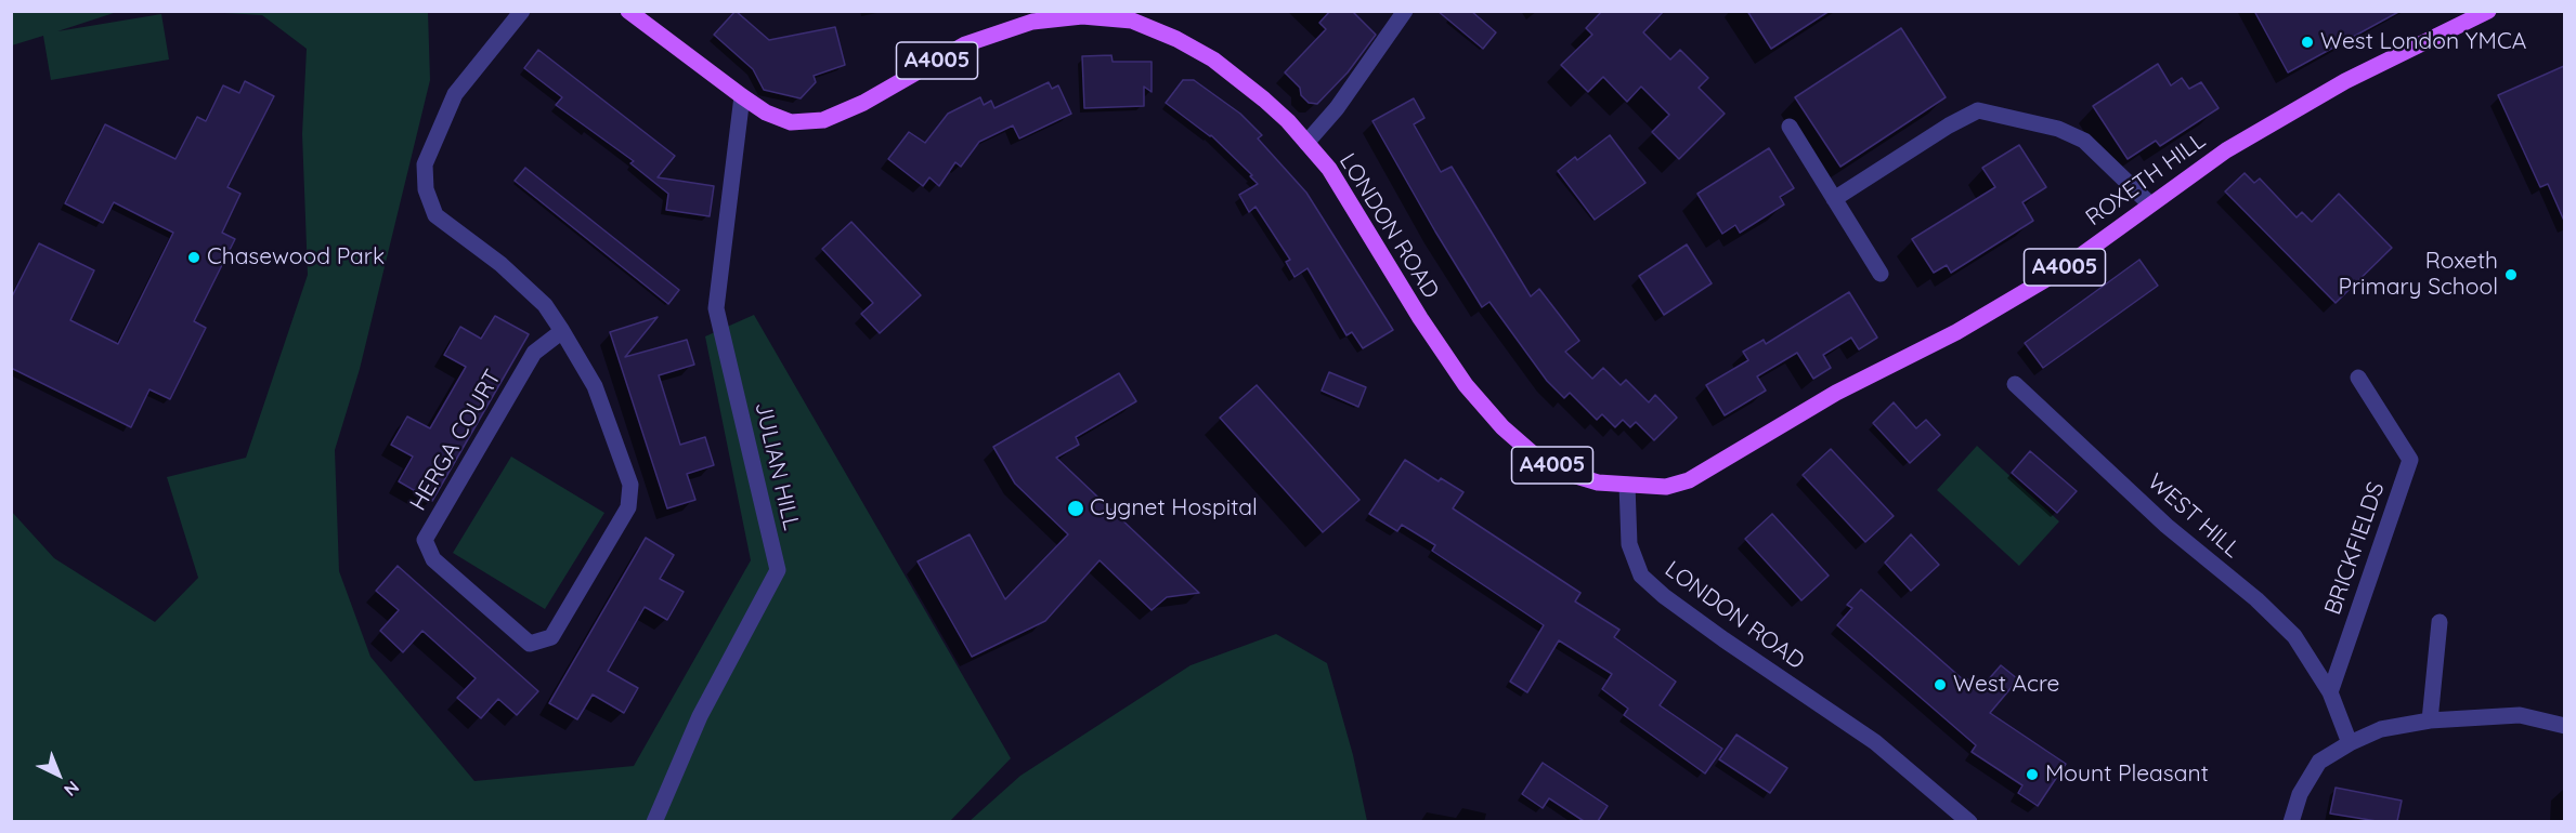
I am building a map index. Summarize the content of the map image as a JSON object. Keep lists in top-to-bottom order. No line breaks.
{"streets":{"main road":["A4005","ROXETH HILL","LONDON ROAD"],"street":["HERGA COURT","JULIAN HILL","WEST HILL","BRICKFIELDS"]},"crossings":[["A4005","LONDON ROAD"],["A4005","JULIAN HILL"],["ROXETH HILL","LONDON ROAD"],["LONDON ROAD","JULIAN HILL"],["WEST HILL","BRICKFIELDS"]],"places":["West London YMCA","Chasewood Park","Roxeth Primary School","Cygnet Hospital","West Acre","Mount Pleasant"],"north":"bottom right"}
